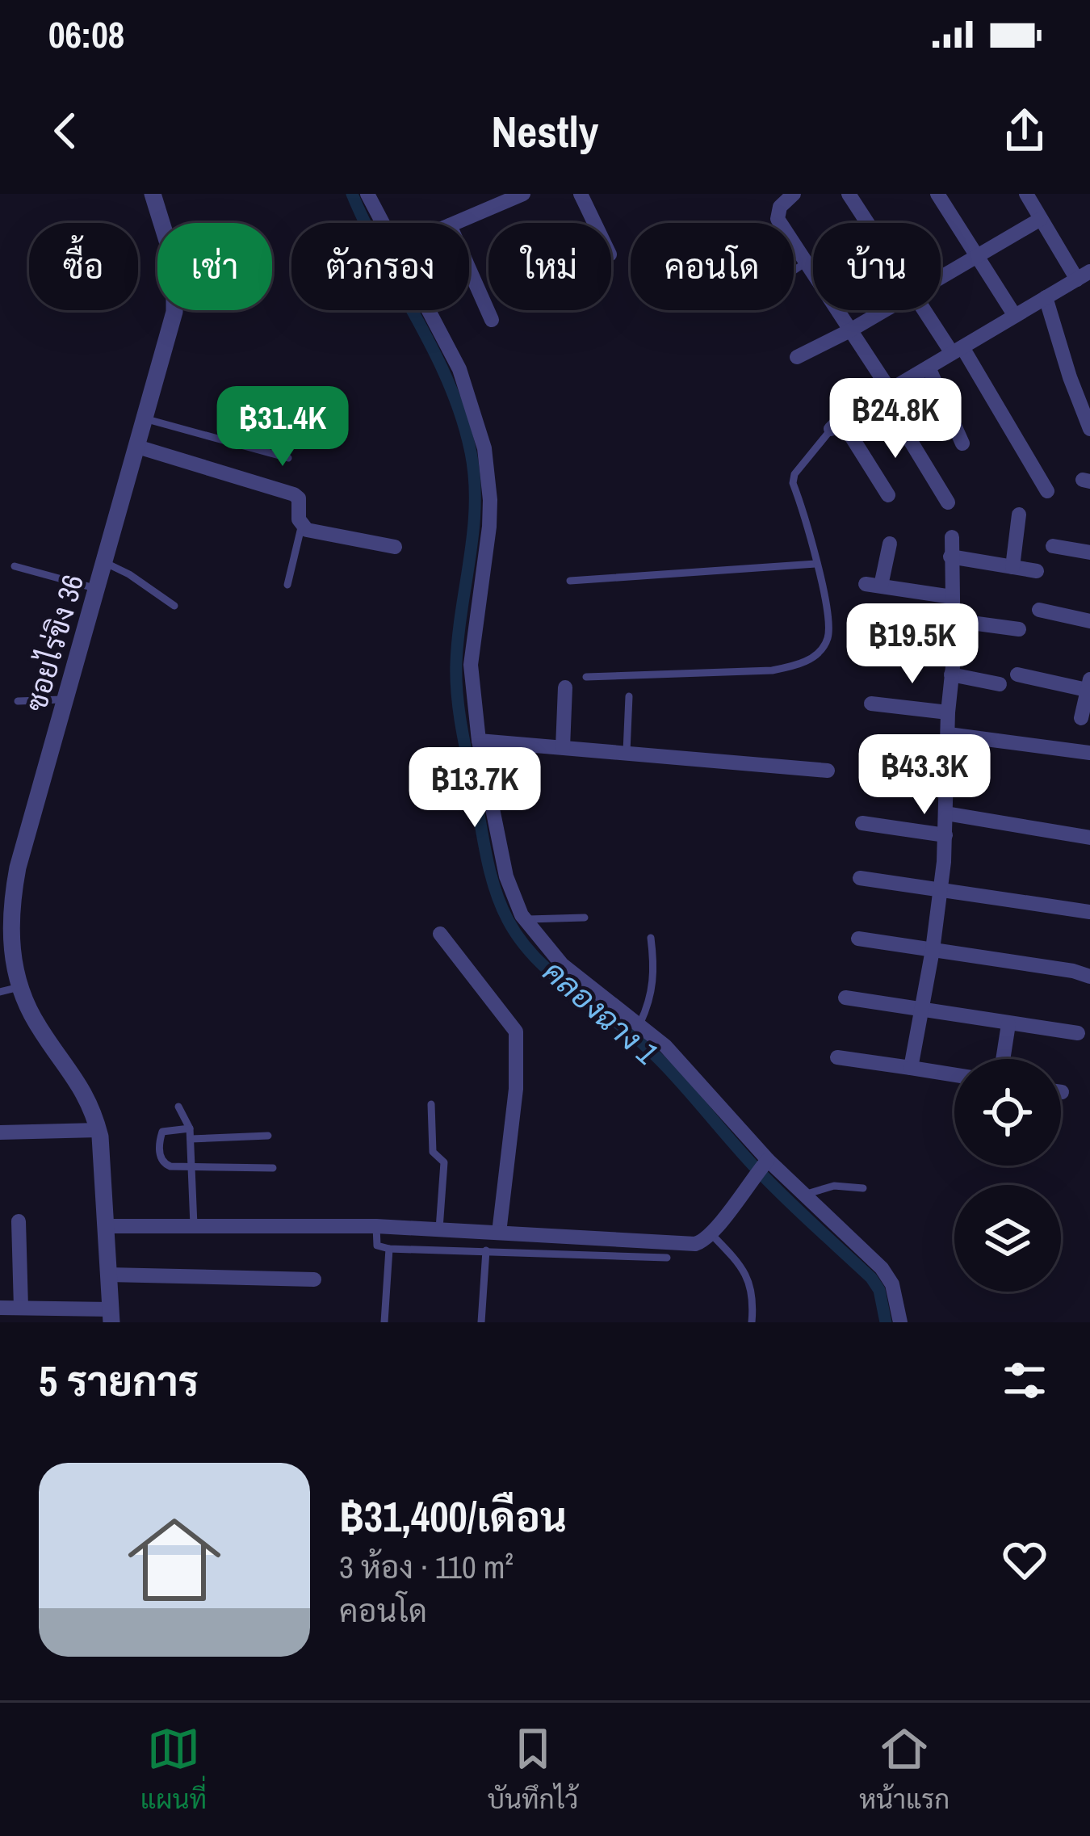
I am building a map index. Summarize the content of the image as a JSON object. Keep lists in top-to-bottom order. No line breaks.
{"streets":{"street":["ซอยไร่ขิง 36"]},"water":["คลองฉาง 1"],"page":{"status":"06:08","header":"Nestly","chip":["ซื้อ","เช่า","ตัวกรอง","ใหม่","คอนโด","บ้าน"],"price":["฿24.8K","฿31.4K","฿19.5K","฿43.3K","฿13.7K"],"heading":"5 รายการ","list":[{"name":"฿31,400/เดือน","note":"3 ห้อง · 110 m² · คอนโด"}],"tabs":["แผนที่","บันทึกไว้","หน้าแรก"]}}
